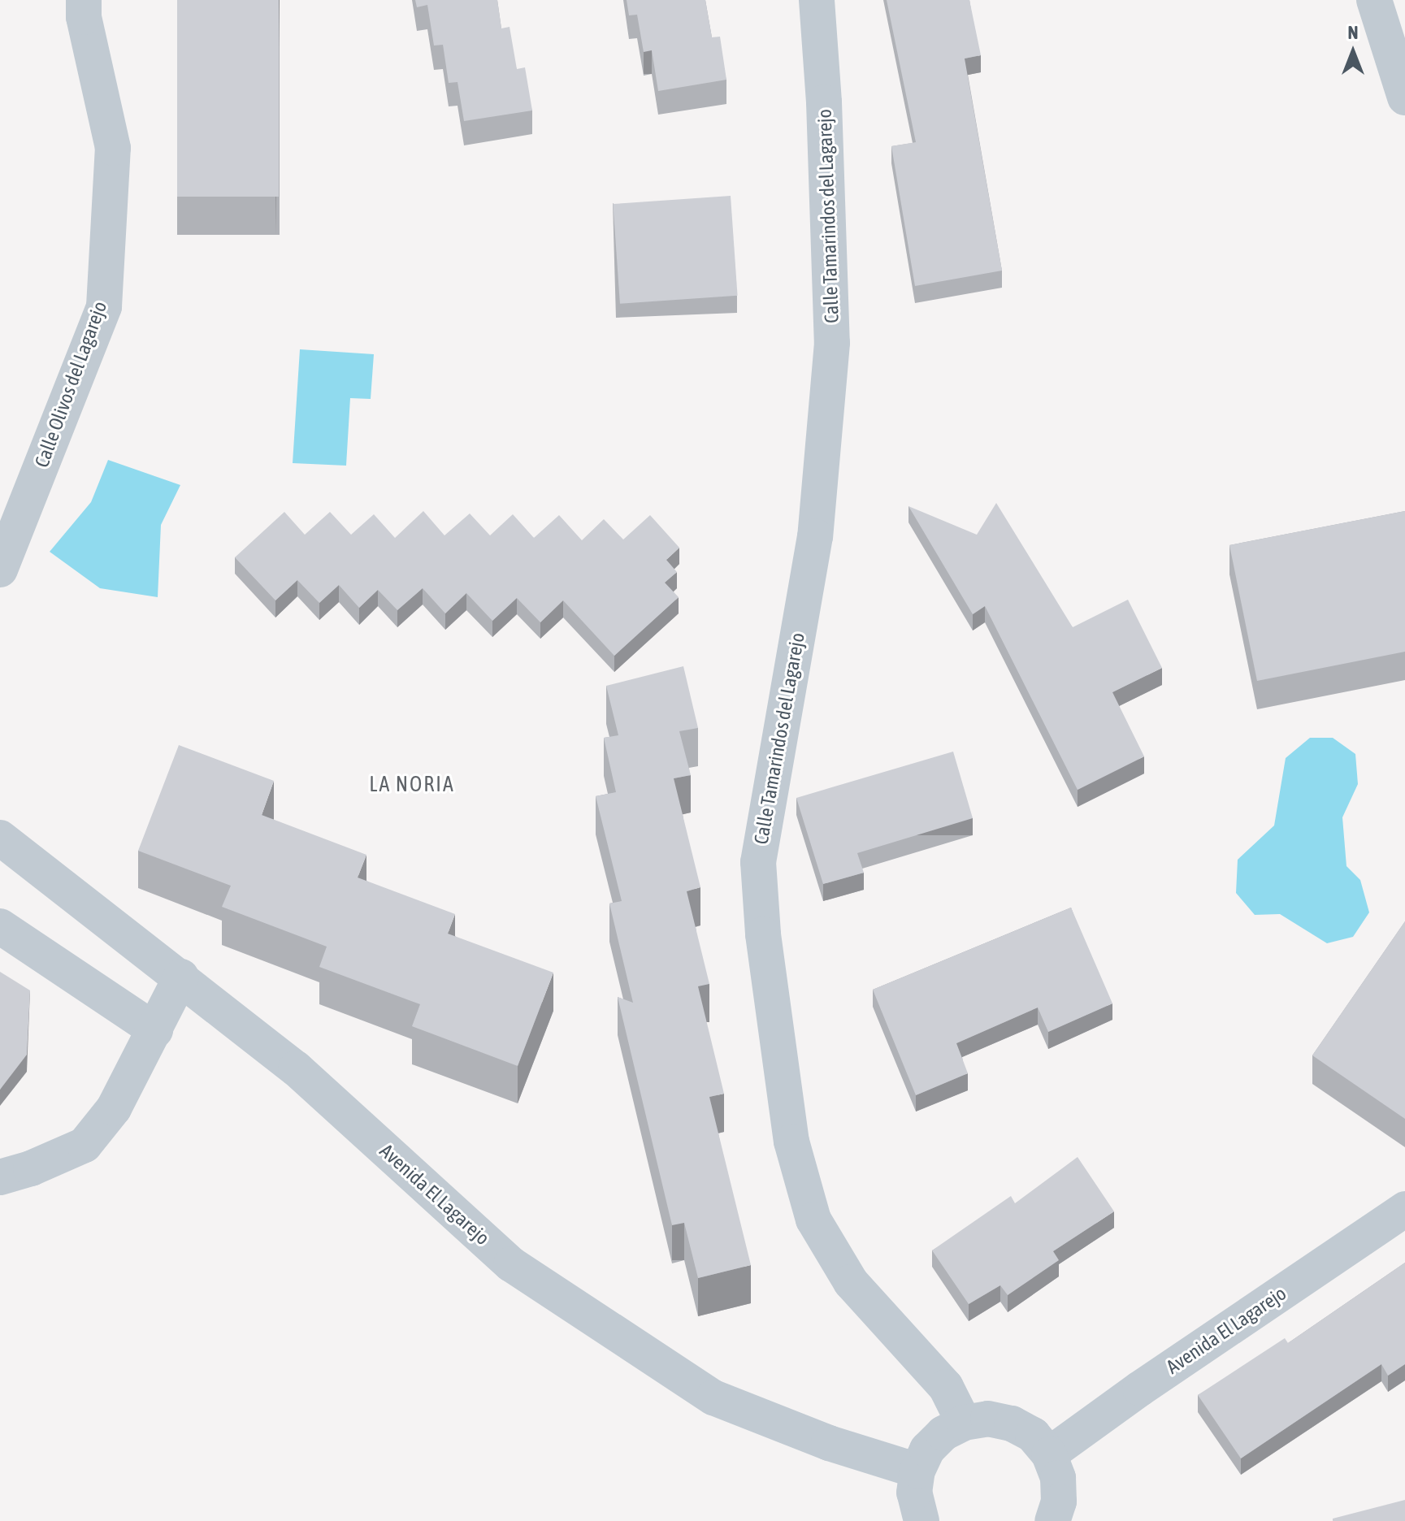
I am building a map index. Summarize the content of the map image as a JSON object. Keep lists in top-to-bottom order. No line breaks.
{"streets":{"street":["Calle Tamarindos del Lagarejo","Calle Olivos del Lagarejo","Avenida El Lagarejo"]},"districts":["LA NORIA"],"north":"top"}
